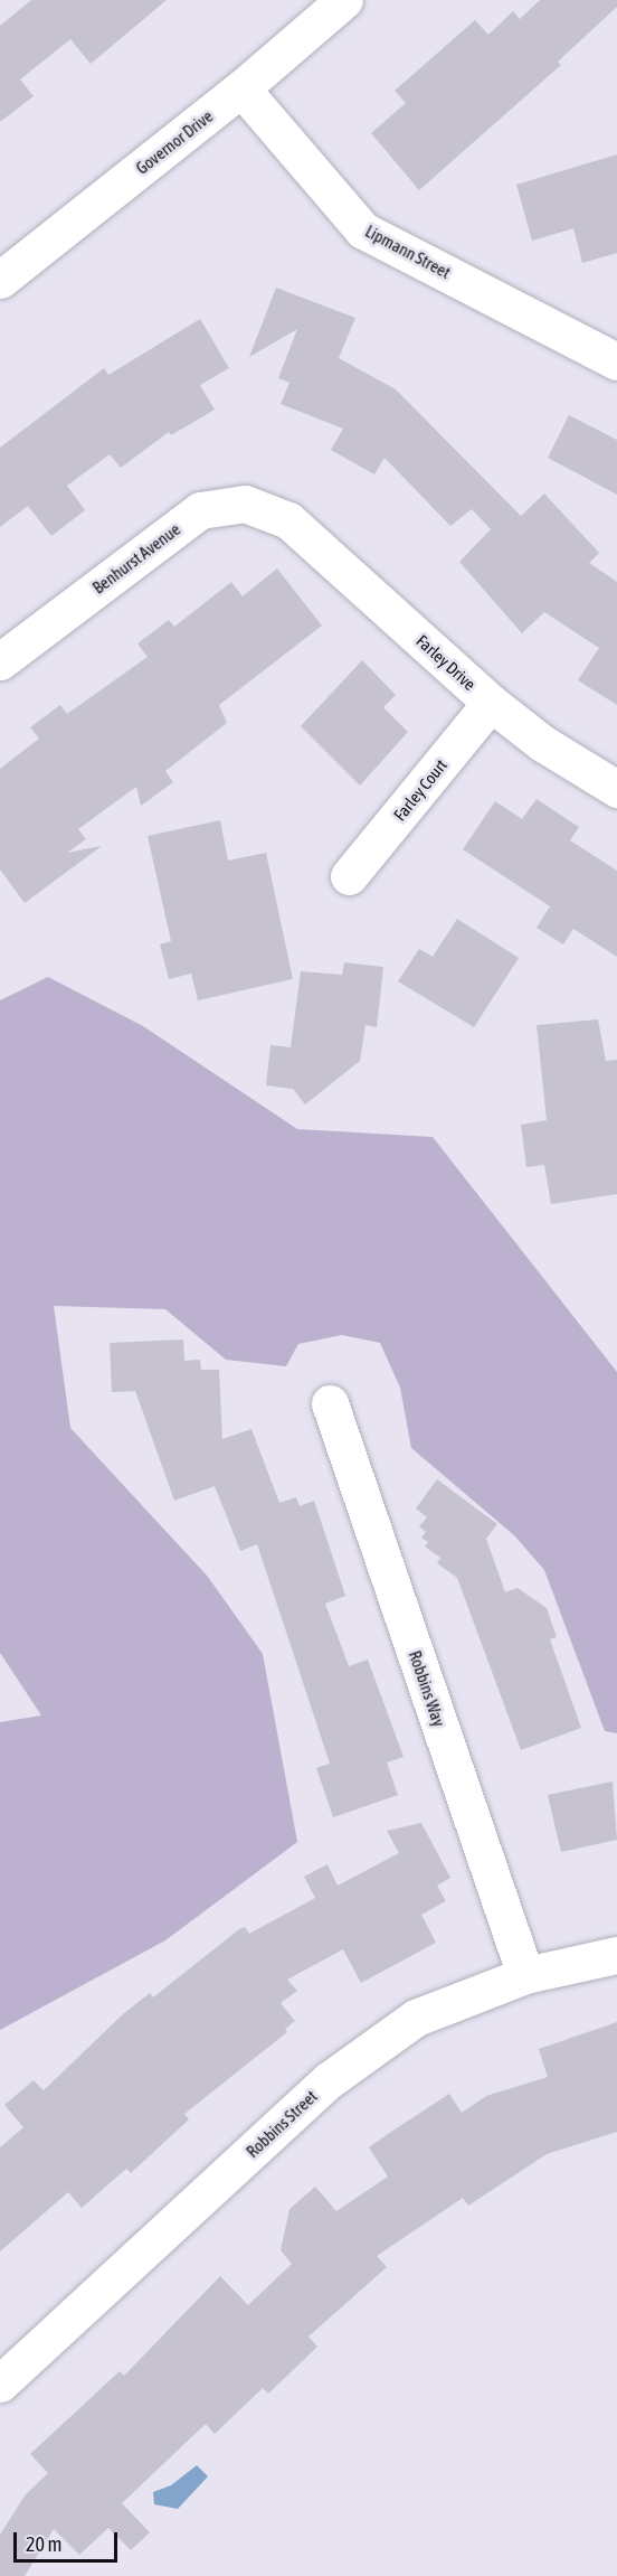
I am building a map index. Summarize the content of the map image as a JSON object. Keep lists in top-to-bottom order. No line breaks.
{"streets":{"street":["Governor Drive","Lipmann Street","Benhurst Avenue","Farley Drive","Farley Court","Robbins Way","Robbins Street"]},"crossings":[["Governor Drive","Lipmann Street"],["Benhurst Avenue","Farley Drive"],["Farley Drive","Farley Court"],["Robbins Way","Robbins Street"]],"scale_bar":"20 m"}
